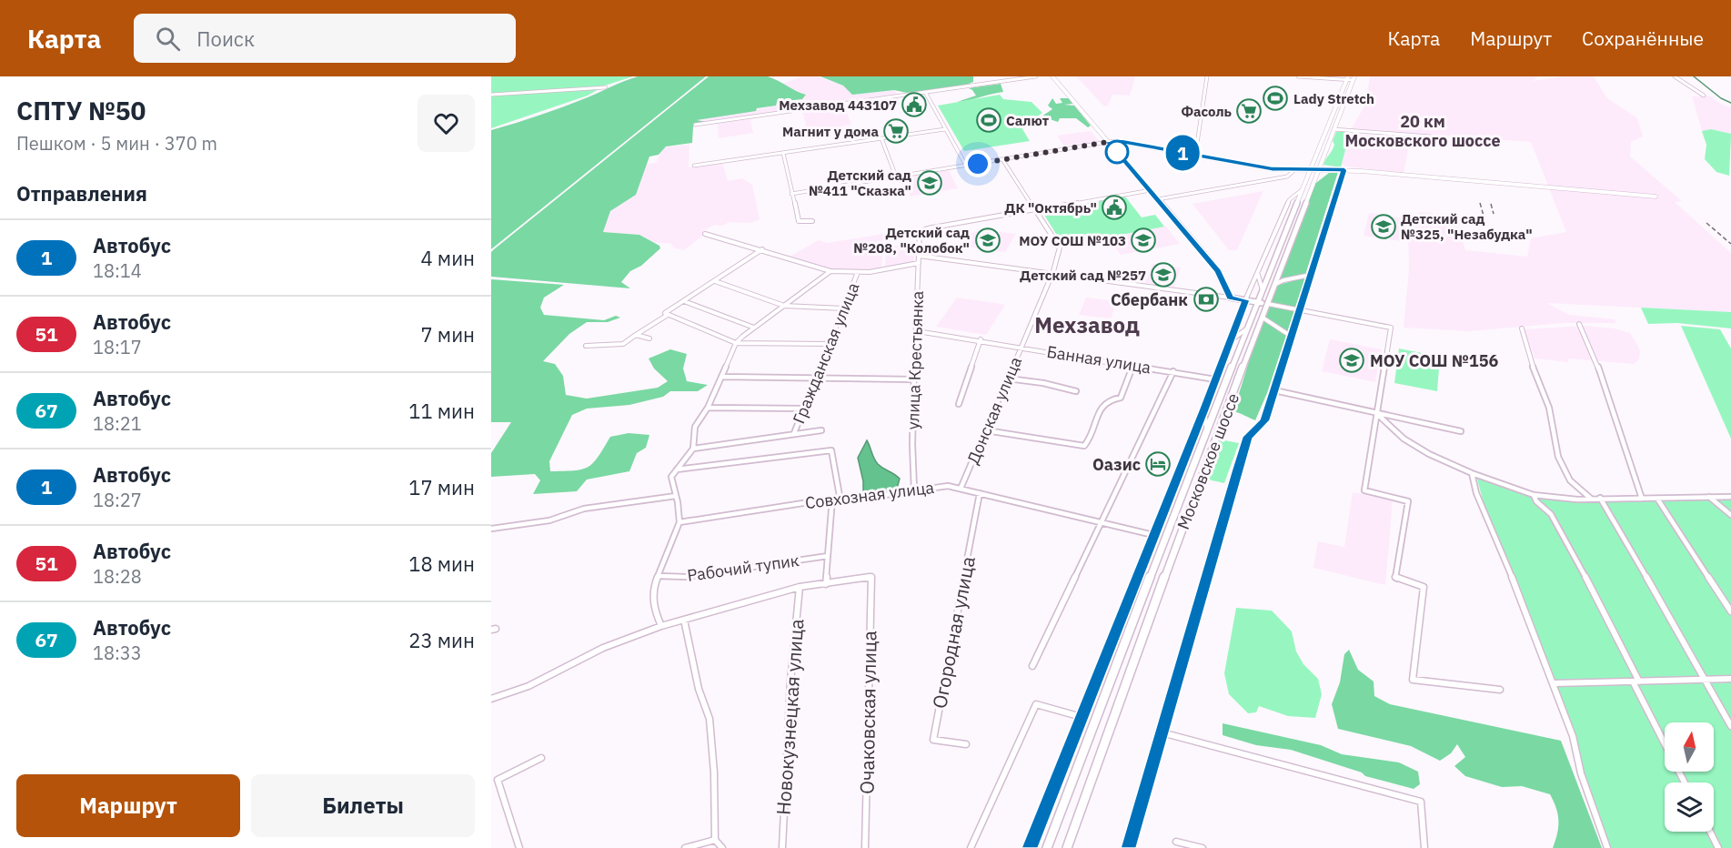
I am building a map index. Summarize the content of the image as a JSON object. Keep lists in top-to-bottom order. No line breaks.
{"streets":{"main road":["Московское шоссе"],"street":["Гражданская улица","Банная улица","улица Крестьянка","Донская улица","Совхозная улица","Рабочий тупик","Огородная улица","Очаковская улица","Новокузнецкая улица"]},"crossings":[["Банная улица","улица Крестьянка"],["Банная улица","Донская улица"],["улица Крестьянка","Донская улица"],["улица Крестьянка","Совхозная улица"],["Донская улица","Совхозная улица"],["Совхозная улица","Огородная улица"]],"districts":["20 км Московского шоссе","Мехзавод"],"places":{"sports":["Lady Stretch","Салют"],"public building":["Мехзавод 443107","ДК \"Октябрь\""],"supermarket":["Фасоль","Магнит у дома"],"school or university":["Детский сад №411 \"Сказка\"","Детский сад №325, \"Незабудка\"","Детский сад №208, \"Колобок\"","МОУ СОШ №103","Детский сад №257","МОУ СОШ №156"],"bank":["Сбербанк"],"hotel":["Оазис"]},"lines":["bus line 1"],"north":"top","page":{"header":"Карта","search":"Поиск","nav":["Карта","Маршрут","Сохранённые"],"heading":[["СПТУ №50","Пешком · 5 мин · 370 m"],"Отправления"],"on_map":"1","list":[{"mark":"1","name":"Автобус","note":"18:14","value":"4 мин"},{"mark":"51","name":"Автобус","note":"18:17","value":"7 мин"},{"mark":"67","name":"Автобус","note":"18:21","value":"11 мин"},{"mark":"1","name":"Автобус","note":"18:27","value":"17 мин"},{"mark":"51","name":"Автобус","note":"18:28","value":"18 мин"},{"mark":"67","name":"Автобус","note":"18:33","value":"23 мин"}],"buttons":["Маршрут","Билеты"]}}
